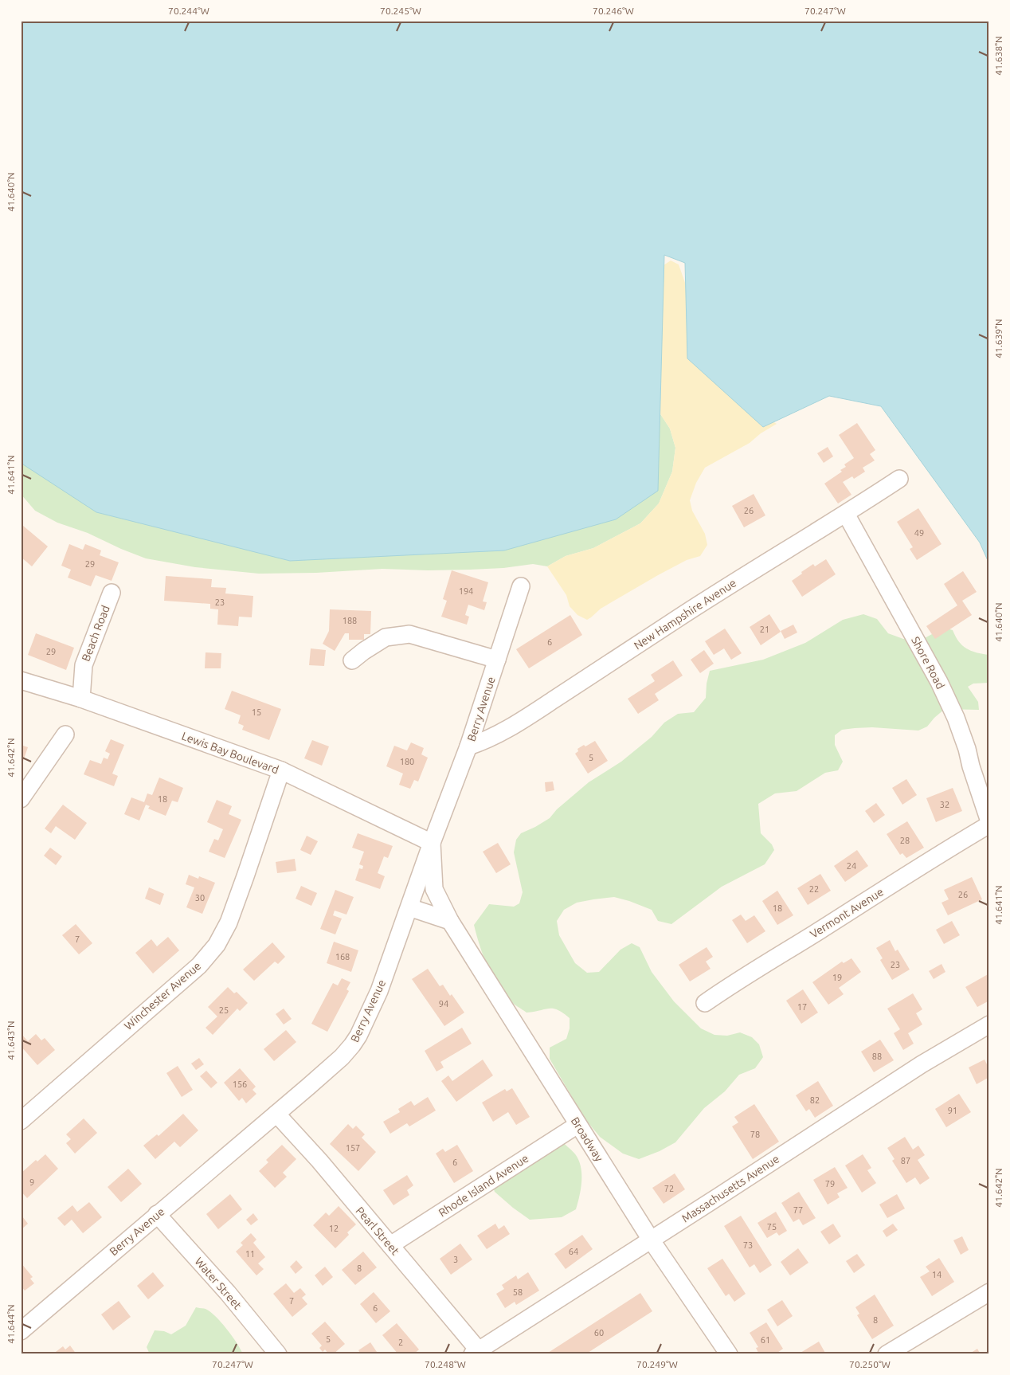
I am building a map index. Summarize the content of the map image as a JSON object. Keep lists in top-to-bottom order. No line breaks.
{"streets":{"street":["New Hampshire Avenue","Beach Road","Shore Road","Berry Avenue","Lewis Bay Boulevard","Vermont Avenue","Winchester Avenue","Broadway","Rhode Island Avenue","Massachusetts Avenue","Pearl Street","Water Street"]},"crossings":[["New Hampshire Avenue","Shore Road"],["New Hampshire Avenue","Berry Avenue"],["Beach Road","Lewis Bay Boulevard"],["Berry Avenue","Lewis Bay Boulevard"],["Berry Avenue","Broadway"],["Berry Avenue","Pearl Street"],["Berry Avenue","Water Street"],["Lewis Bay Boulevard","Winchester Avenue"],["Lewis Bay Boulevard","Broadway"],["Broadway","Rhode Island Avenue"],["Broadway","Massachusetts Avenue"],["Rhode Island Avenue","Pearl Street"],["Massachusetts Avenue","Pearl Street"]],"house_numbers":["26","49","29","194","23","188","21","6","29","15","5","180","18","32","28","24","22","26","30","18","7","168","23","19","94","17","25","88","156","82","91","78","157","87","6","9","79","72","77","75","12","73","64","11","3","8","14","58","7","6","8","60","5","61","2"],"coordinates":["70.244°W","70.245°W","70.246°W","70.247°W","41.638°N","41.640°N","41.639°N","41.641°N","41.642°N","41.643°N","41.644°N","70.248°W","70.249°W","70.250°W"]}
